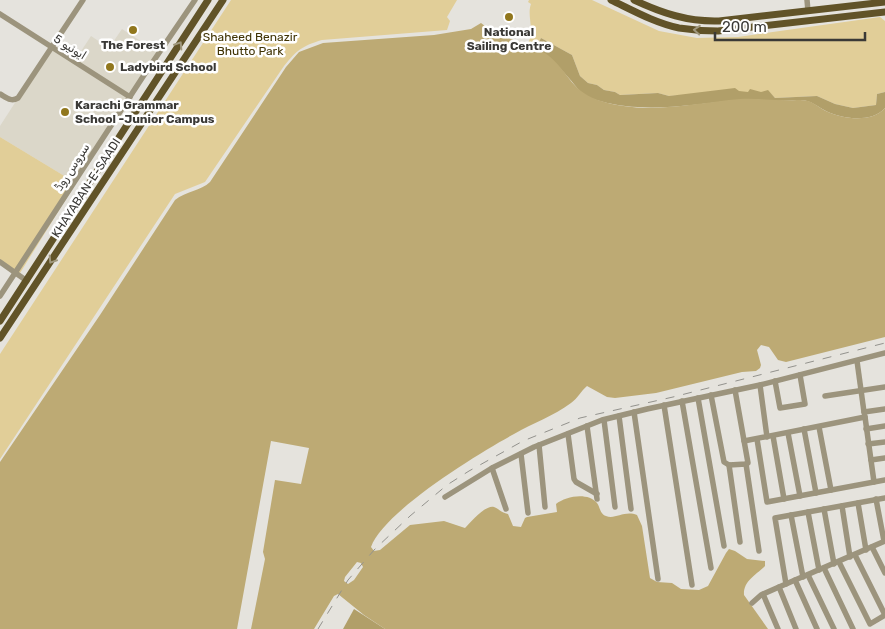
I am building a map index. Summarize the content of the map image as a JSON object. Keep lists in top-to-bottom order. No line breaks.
{"streets":{"main road":["KHAYABAN-E-SAADI"],"street":["ایونیو 5","سروس روڈ"]},"crossings":[["ایونیو 5","سروس روڈ"]],"parks":["Shaheed Benazir Bhutto Park"],"places":["National Sailing Centre","The Forest","Ladybird School","Karachi Grammar School -Junior Campus"],"scale_bar":"200 m"}
